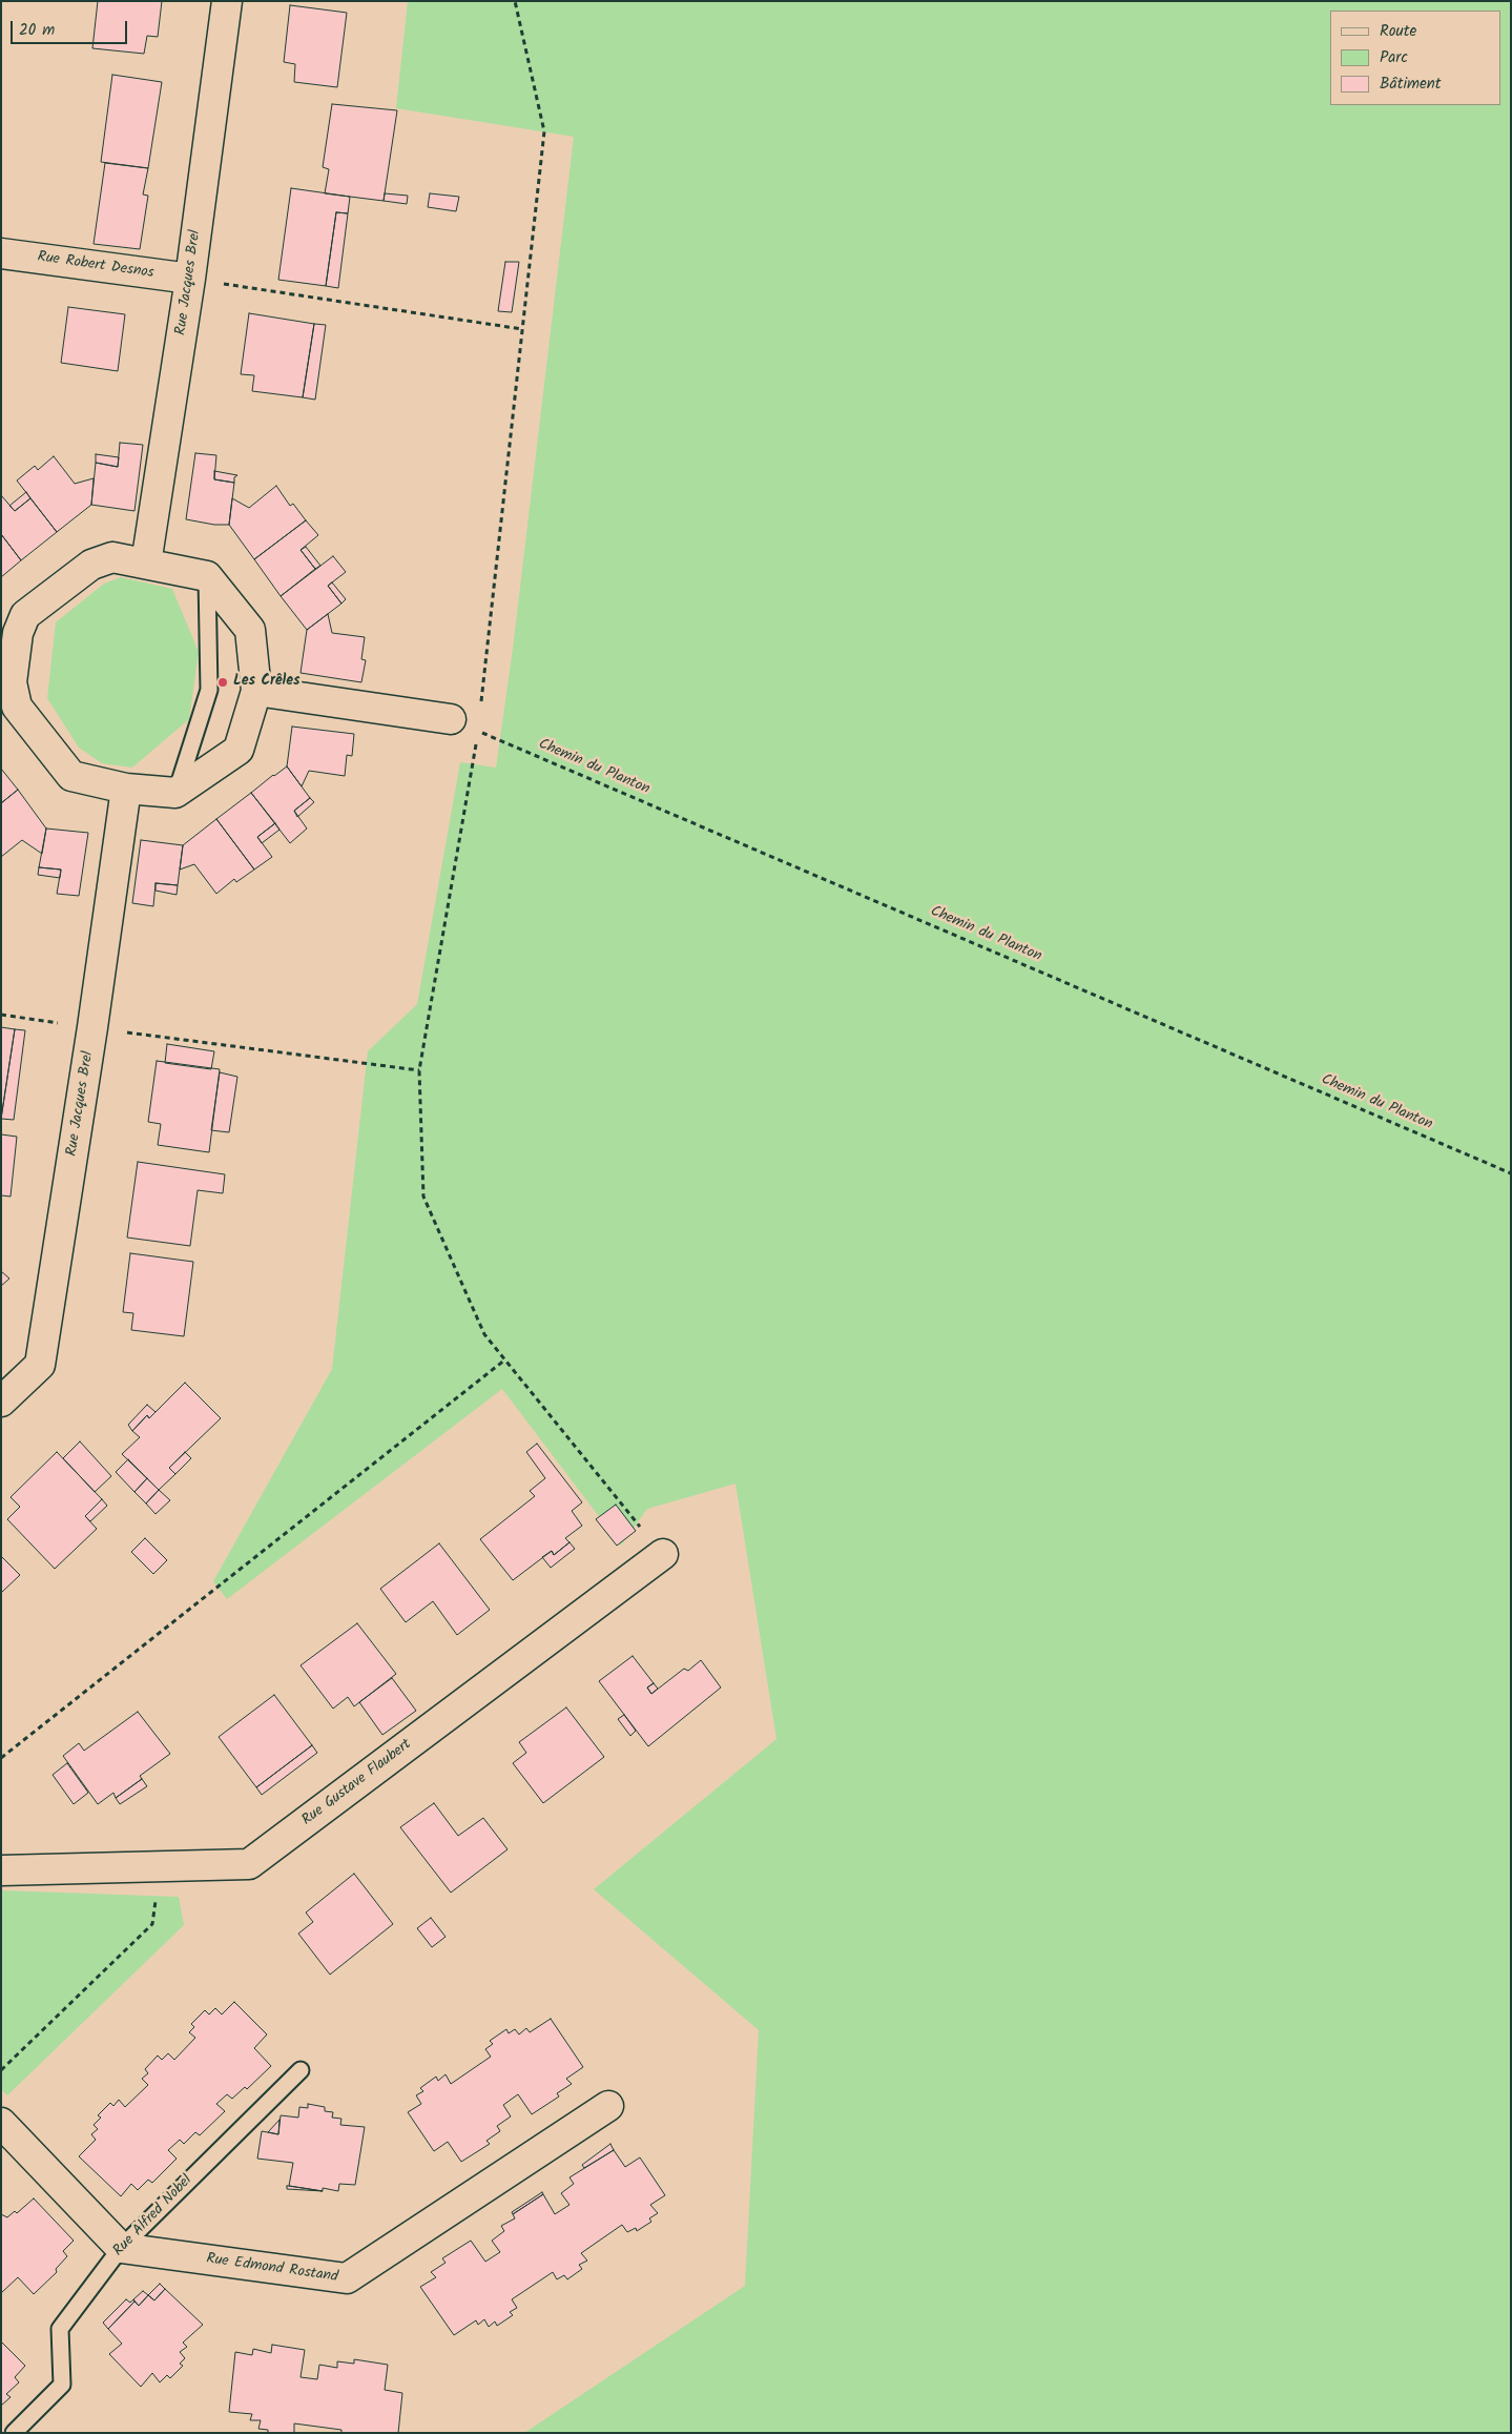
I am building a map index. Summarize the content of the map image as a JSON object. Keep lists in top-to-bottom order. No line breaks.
{"streets":{"street":["Rue Robert Desnos","Rue Jacques Brel","Rue Gustave Flaubert","Rue Edmond Rostand"],"lane":["Rue Alfred Nobel"],"path":["Chemin du Planton"]},"crossings":[["Rue Robert Desnos","Rue Jacques Brel"],["Rue Alfred Nobel","Rue Edmond Rostand"]],"places":["Les Crêles"],"legend":["Route","Parc","Bâtiment"],"scale_bar":"20 m"}
